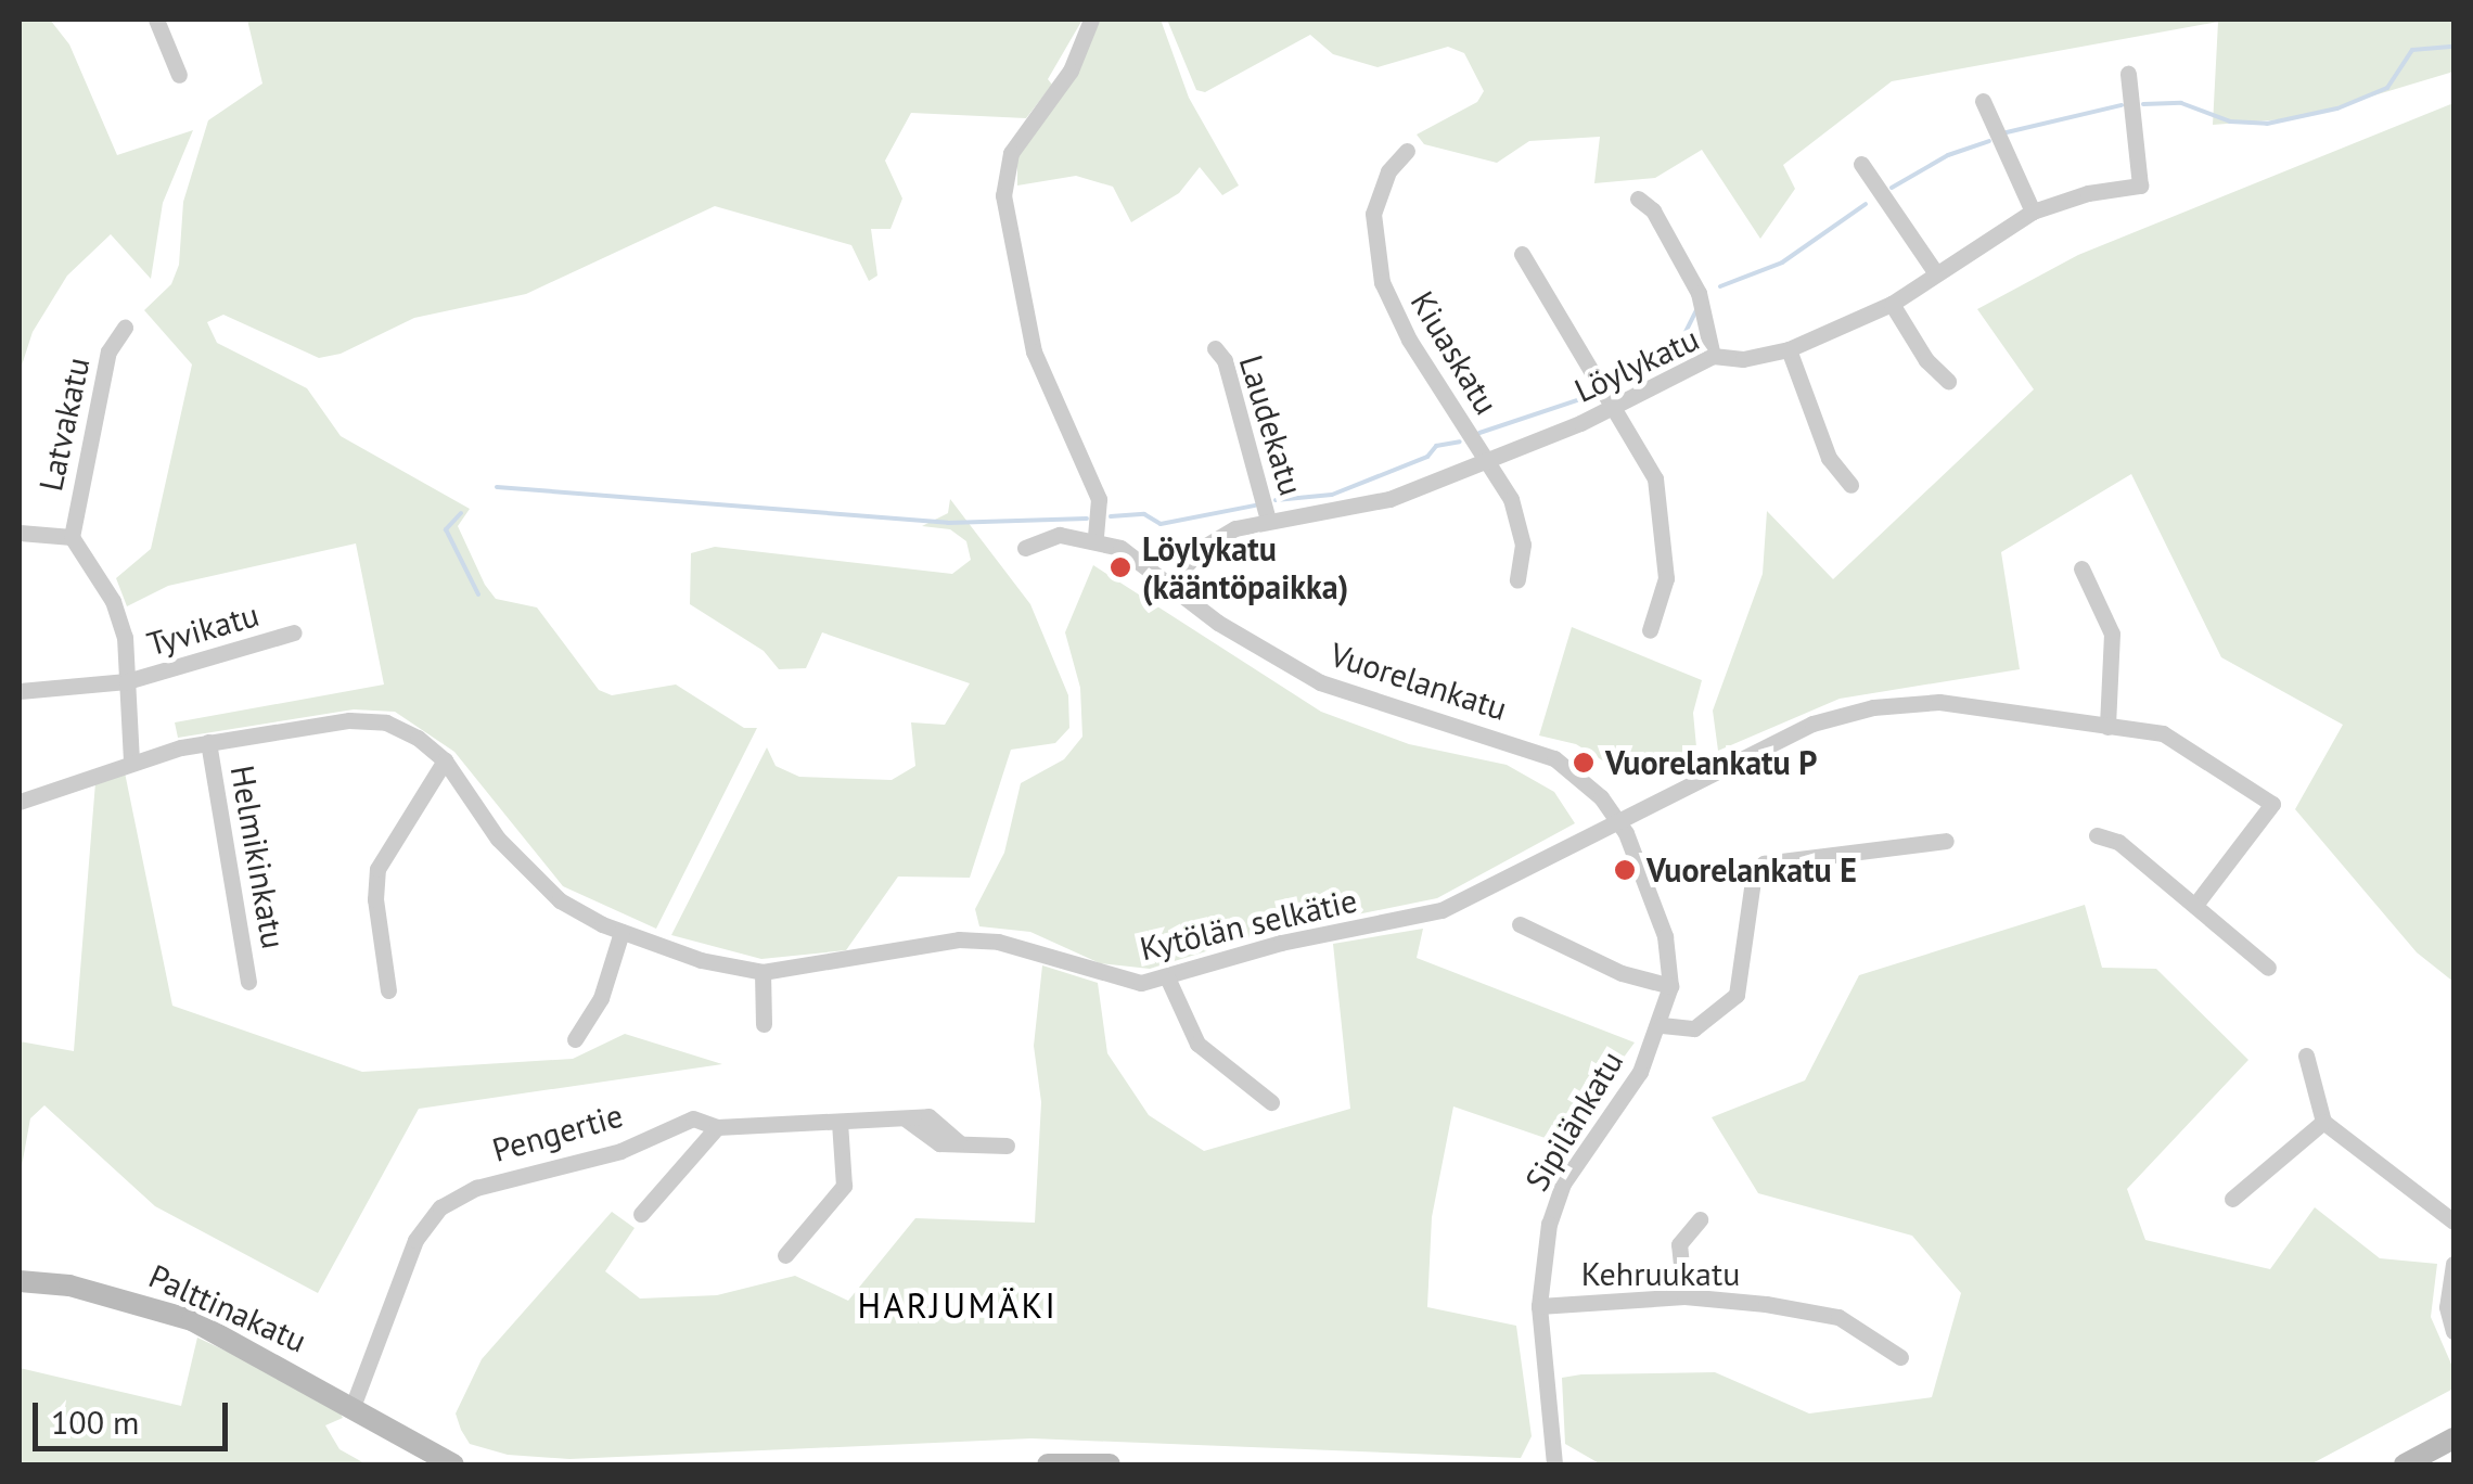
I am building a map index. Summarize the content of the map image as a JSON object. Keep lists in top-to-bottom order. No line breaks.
{"streets":{"street":["Kiuaskatu","Löylykatu","Latvakatu","Laudekatu","Tyvikatu","Vuorelankatu","Helmikinkatu","Kytölän selkätie","Sipilänkatu","Pengertie","Kehruukatu","Palttinakatu"]},"crossings":[["Kiuaskatu","Löylykatu"],["Löylykatu","Laudekatu"],["Löylykatu","Vuorelankatu"],["Vuorelankatu","Kytölän selkätie"],["Vuorelankatu","Sipilänkatu"],["Helmikinkatu","Kytölän selkätie"],["Kytölän selkätie","Sipilänkatu"],["Sipilänkatu","Kehruukatu"],["Pengertie","Palttinakatu"]],"districts":["HARJUMÄKI"],"places":["Löylykatu (kääntöpaikka)","Vuorelankatu P","Vuorelankatu E"],"scale_bar":"100 m"}
